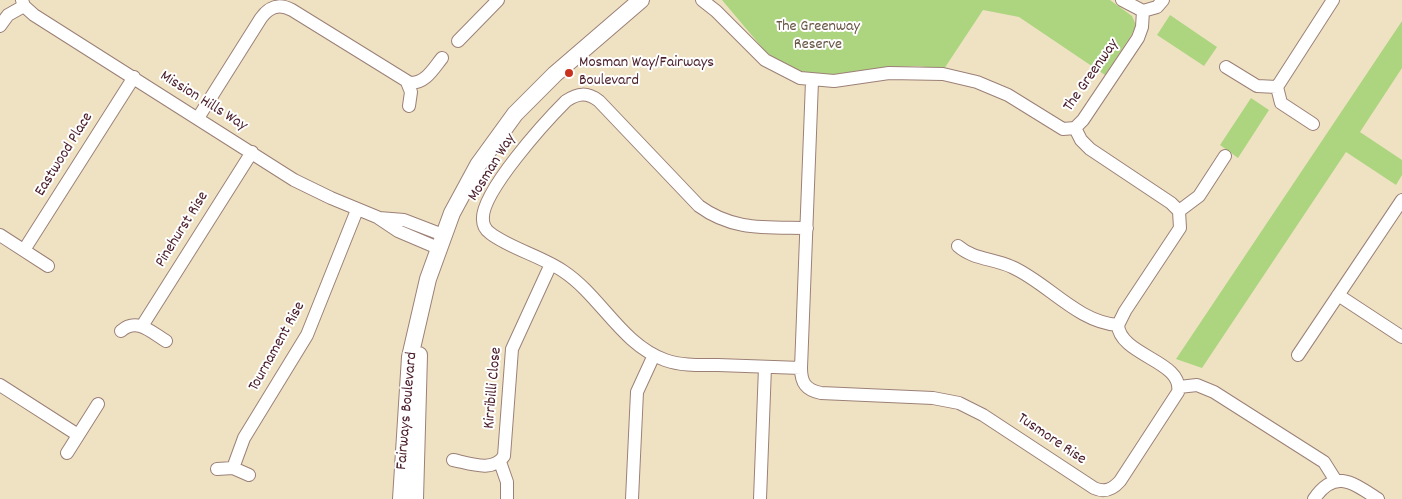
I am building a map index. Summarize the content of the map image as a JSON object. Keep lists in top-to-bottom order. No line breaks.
{"streets":{"street":["The Greenway","Mission Hills Way","Eastwood Place","Mosman Way","Pinehurst Rise","Tournament Rise","Kirribilli Close","Fairways Boulevard","Tusmore Rise"]},"crossings":[["The Greenway","Tusmore Rise"],["Mission Hills Way","Eastwood Place"],["Mission Hills Way","Pinehurst Rise"],["Mission Hills Way","Tournament Rise"],["Mission Hills Way","Fairways Boulevard"],["Mosman Way","Kirribilli Close"],["Mosman Way","Tusmore Rise"]],"parks":["The Greenway Reserve"],"places":["Mosman Way/Fairways Boulevard"]}
